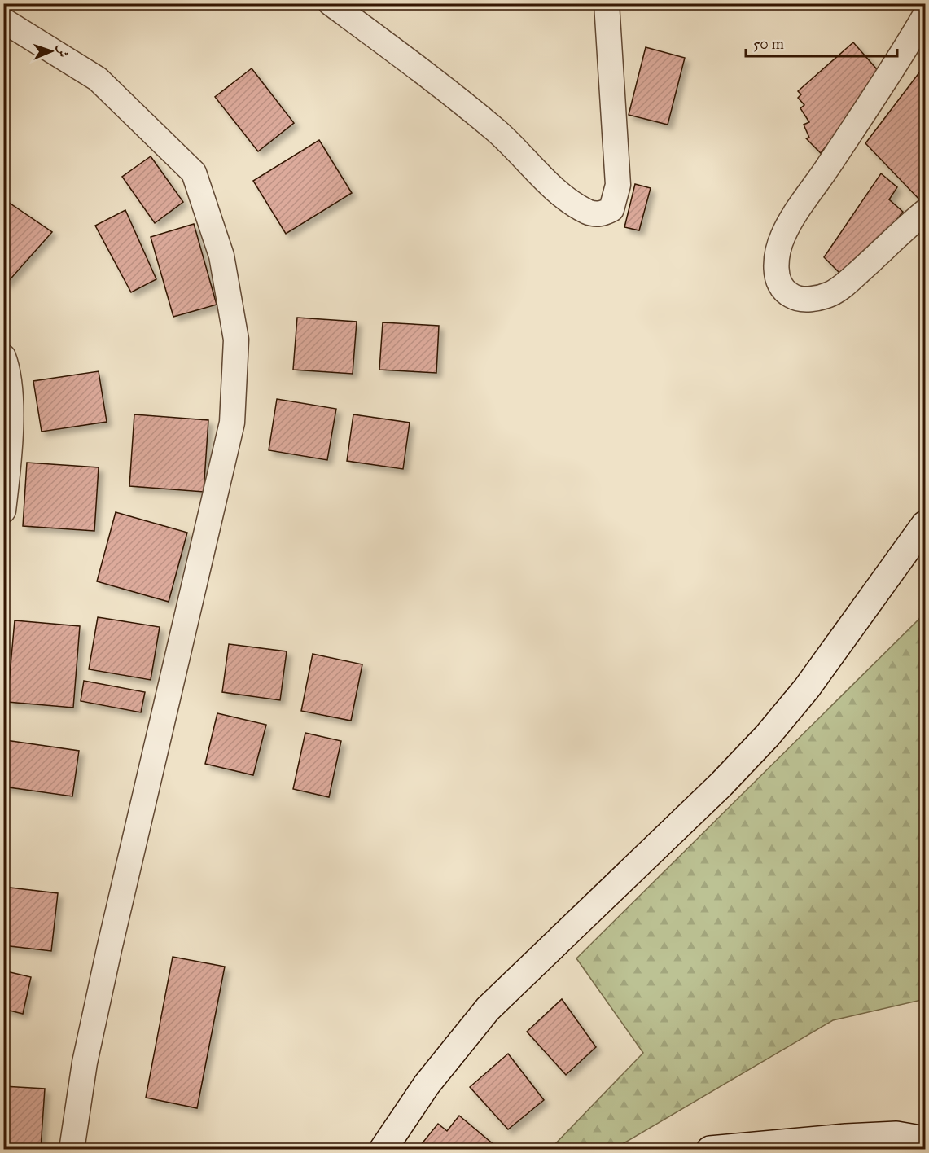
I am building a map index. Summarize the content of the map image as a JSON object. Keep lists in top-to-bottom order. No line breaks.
{"scale_bar":"50 m","north":"right"}
